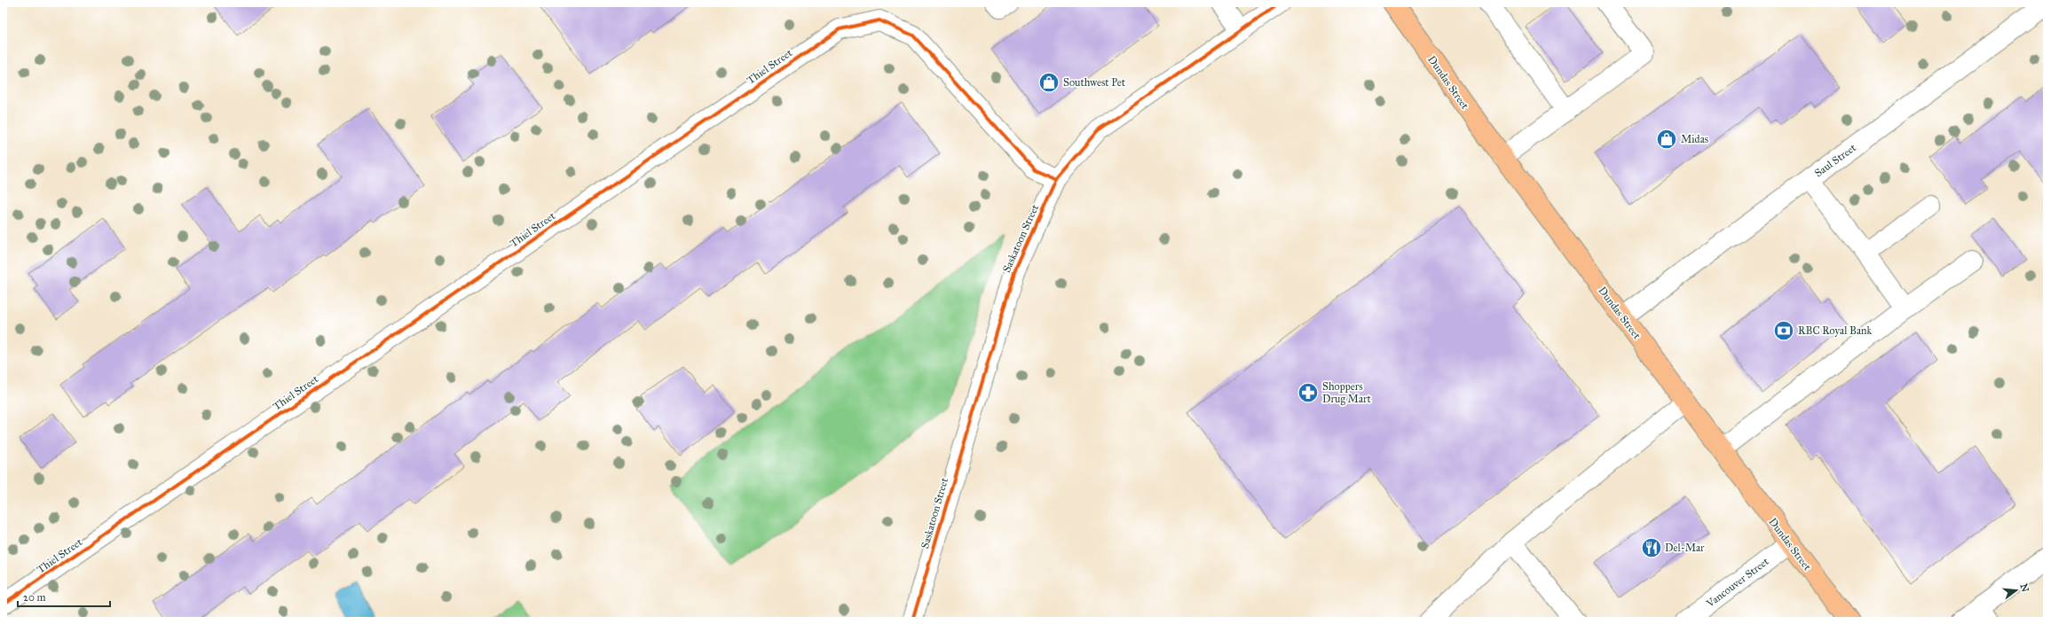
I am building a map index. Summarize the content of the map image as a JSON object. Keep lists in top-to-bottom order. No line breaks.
{"streets":{"main road":["Dundas Street"],"street":["Thiel Street","Saul Street","Saskatoon Street","Vancouver Street"]},"crossings":[["Thiel Street","Saskatoon Street"],["Dundas Street","Saul Street"],["Dundas Street","Vancouver Street"]],"places":{"shop":["Southwest Pet","Midas"],"bank":["RBC Royal Bank"],"pharmacy":["Shoppers Drug Mart"],"restaurant":["Del-Mar"]},"scale_bar":"20 m","north":"right"}
